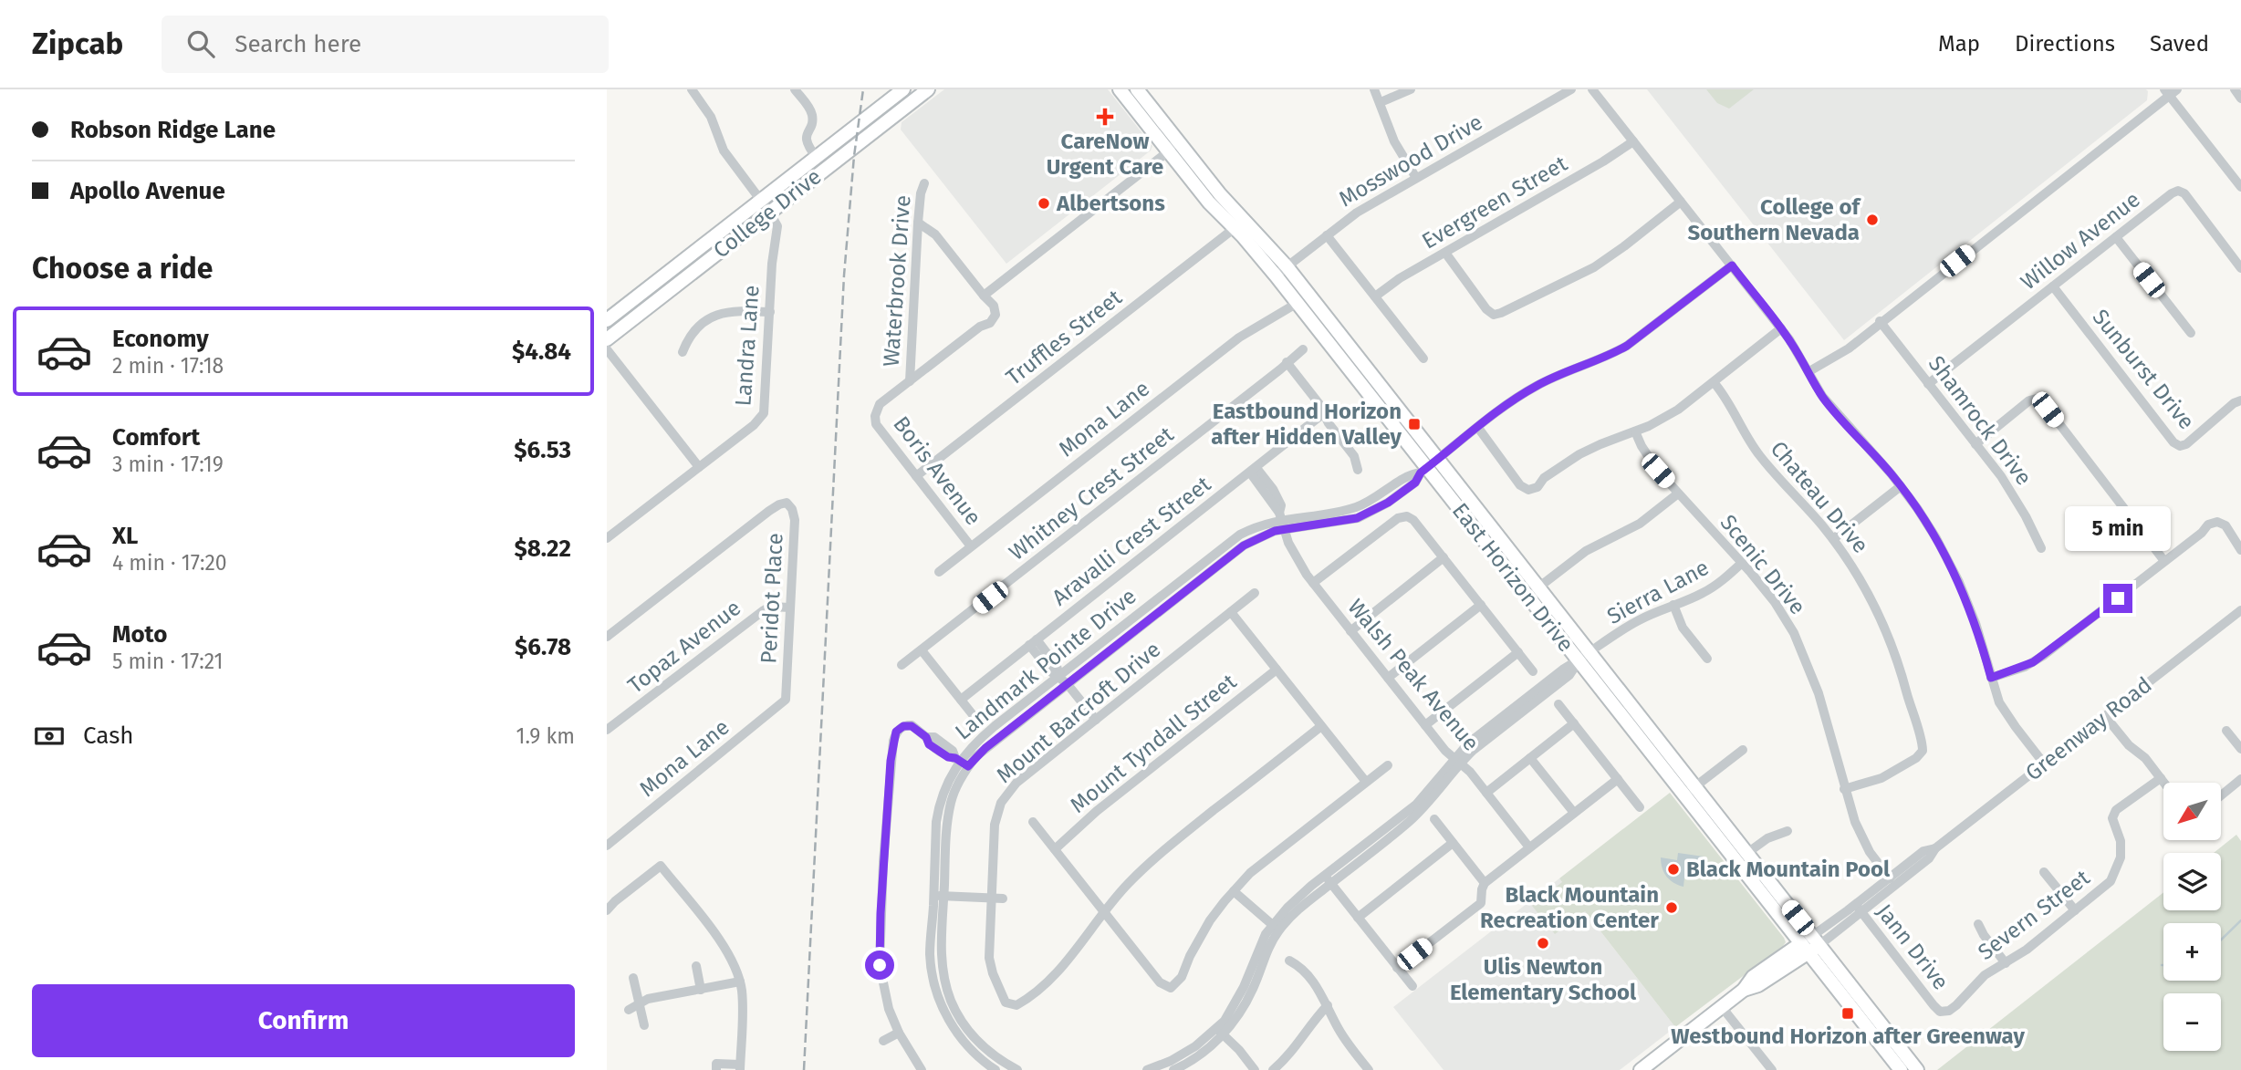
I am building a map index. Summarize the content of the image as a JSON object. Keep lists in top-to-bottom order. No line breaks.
{"streets":{"main road":["College Drive","East Horizon Drive","Greenway Road"],"street":["Mosswood Drive","Evergreen Street","Willow Avenue","Waterbrook Drive","Truffles Street","Landra Lane","Sunburst Drive","Mona Lane","Shamrock Drive","Boris Avenue","Whitney Crest Street","Chateau Drive","Aravalli Crest Street","Scenic Drive","Sierra Lane","Peridot Place","Topaz Avenue","Landmark Pointe Drive","Walsh Peak Avenue","Mount Barcroft Drive","Mount Tyndall Street","Severn Street","Jann Drive"]},"crossings":[["Mosswood Drive","East Horizon Drive"],["College Drive","Landra Lane"],["Willow Avenue","Sunburst Drive"],["Willow Avenue","Shamrock Drive"],["Waterbrook Drive","Boris Avenue"],["Truffles Street","Boris Avenue"],["Truffles Street","East Horizon Drive"],["Mona Lane","Boris Avenue"],["Mona Lane","East Horizon Drive"],["Mona Lane","Peridot Place"],["Chateau Drive","Scenic Drive"],["Aravalli Crest Street","Walsh Peak Avenue"],["Scenic Drive","Sierra Lane"],["Scenic Drive","Greenway Road"],["East Horizon Drive","Sierra Lane"],["East Horizon Drive","Landmark Pointe Drive"],["East Horizon Drive","Greenway Road"],["Peridot Place","Topaz Avenue"],["Landmark Pointe Drive","Walsh Peak Avenue"],["Greenway Road","Jann Drive"],["Severn Street","Jann Drive"]],"places":{"health":["CareNow Urgent Care"],"other":["Albertsons","College of Southern Nevada","Black Mountain Pool","Black Mountain Recreation Center","Ulis Newton Elementary School"],"transit":["Eastbound Horizon after Hidden Valley","Westbound Horizon after Greenway"]},"north":"bottom left","page":{"header":"Zipcab","search":"Search here","nav":["Map","Directions","Saved"],"banner":["Robson Ridge Lane","Apollo Avenue"],"heading":"Choose a ride","list":[{"name":"Economy","note":"2 min · 17:18","value":"$4.84"},{"name":"Comfort","note":"3 min · 17:19","value":"$6.53"},{"name":"XL","note":"4 min · 17:20","value":"$8.22"},{"name":"Moto","note":"5 min · 17:21","value":"$6.78"}],"bubble":"5 min","pay":["Cash","1.9 km"],"map_buttons":["+","−"],"buttons":"Confirm"}}
